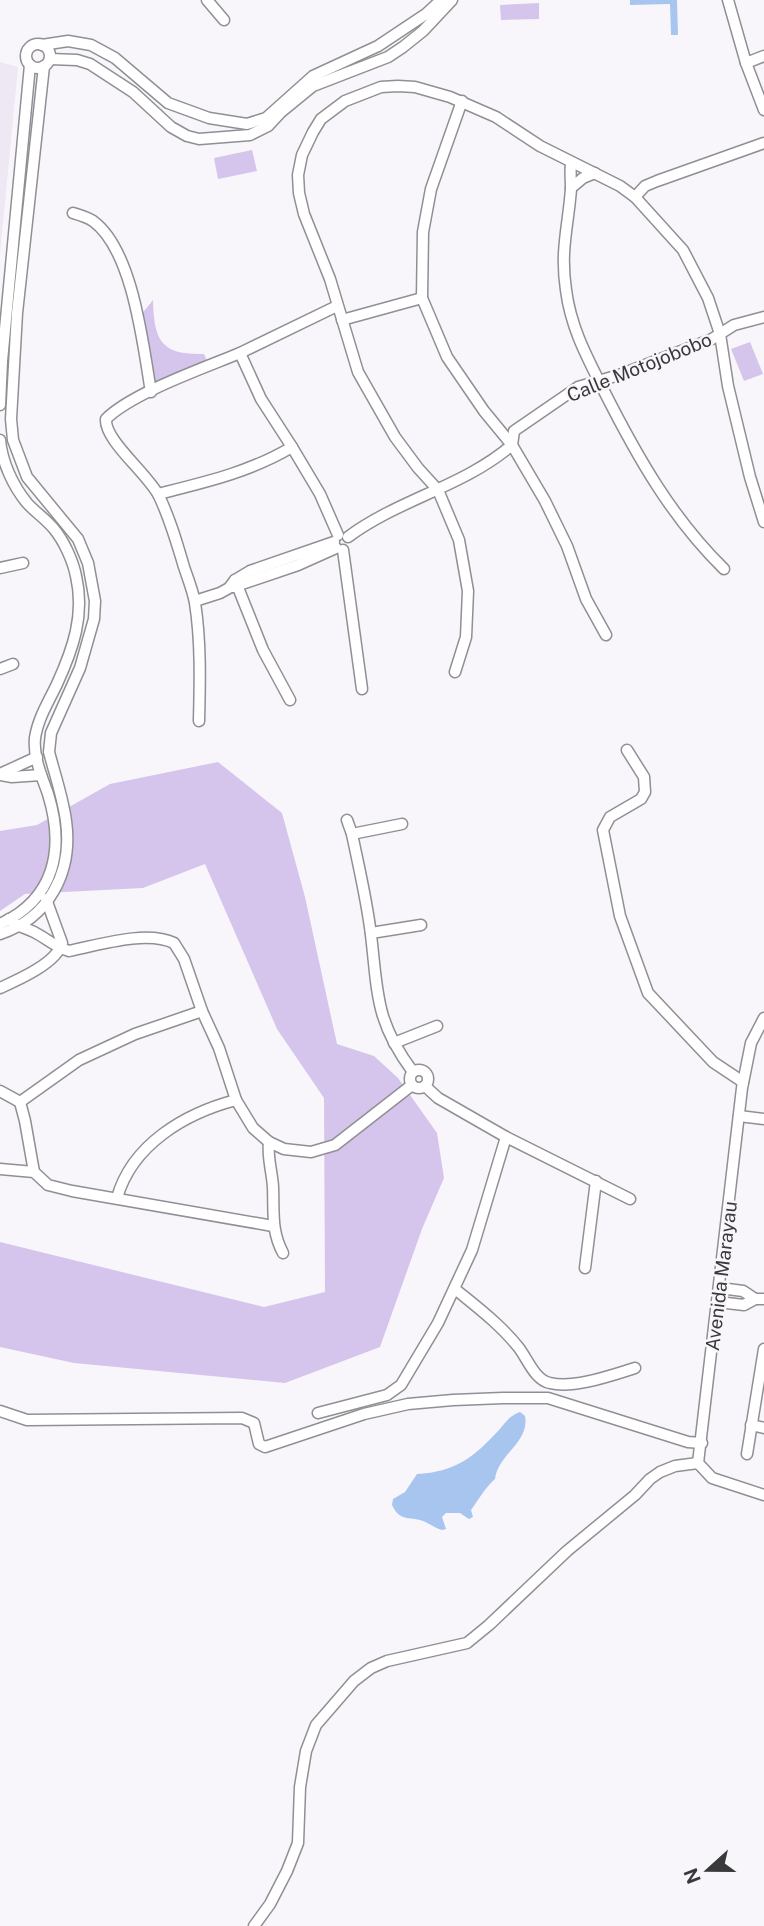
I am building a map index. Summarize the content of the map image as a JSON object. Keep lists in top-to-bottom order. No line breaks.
{"streets":{"street":["Calle Motojobobo","Avenida Marayau"]},"north":"left"}
